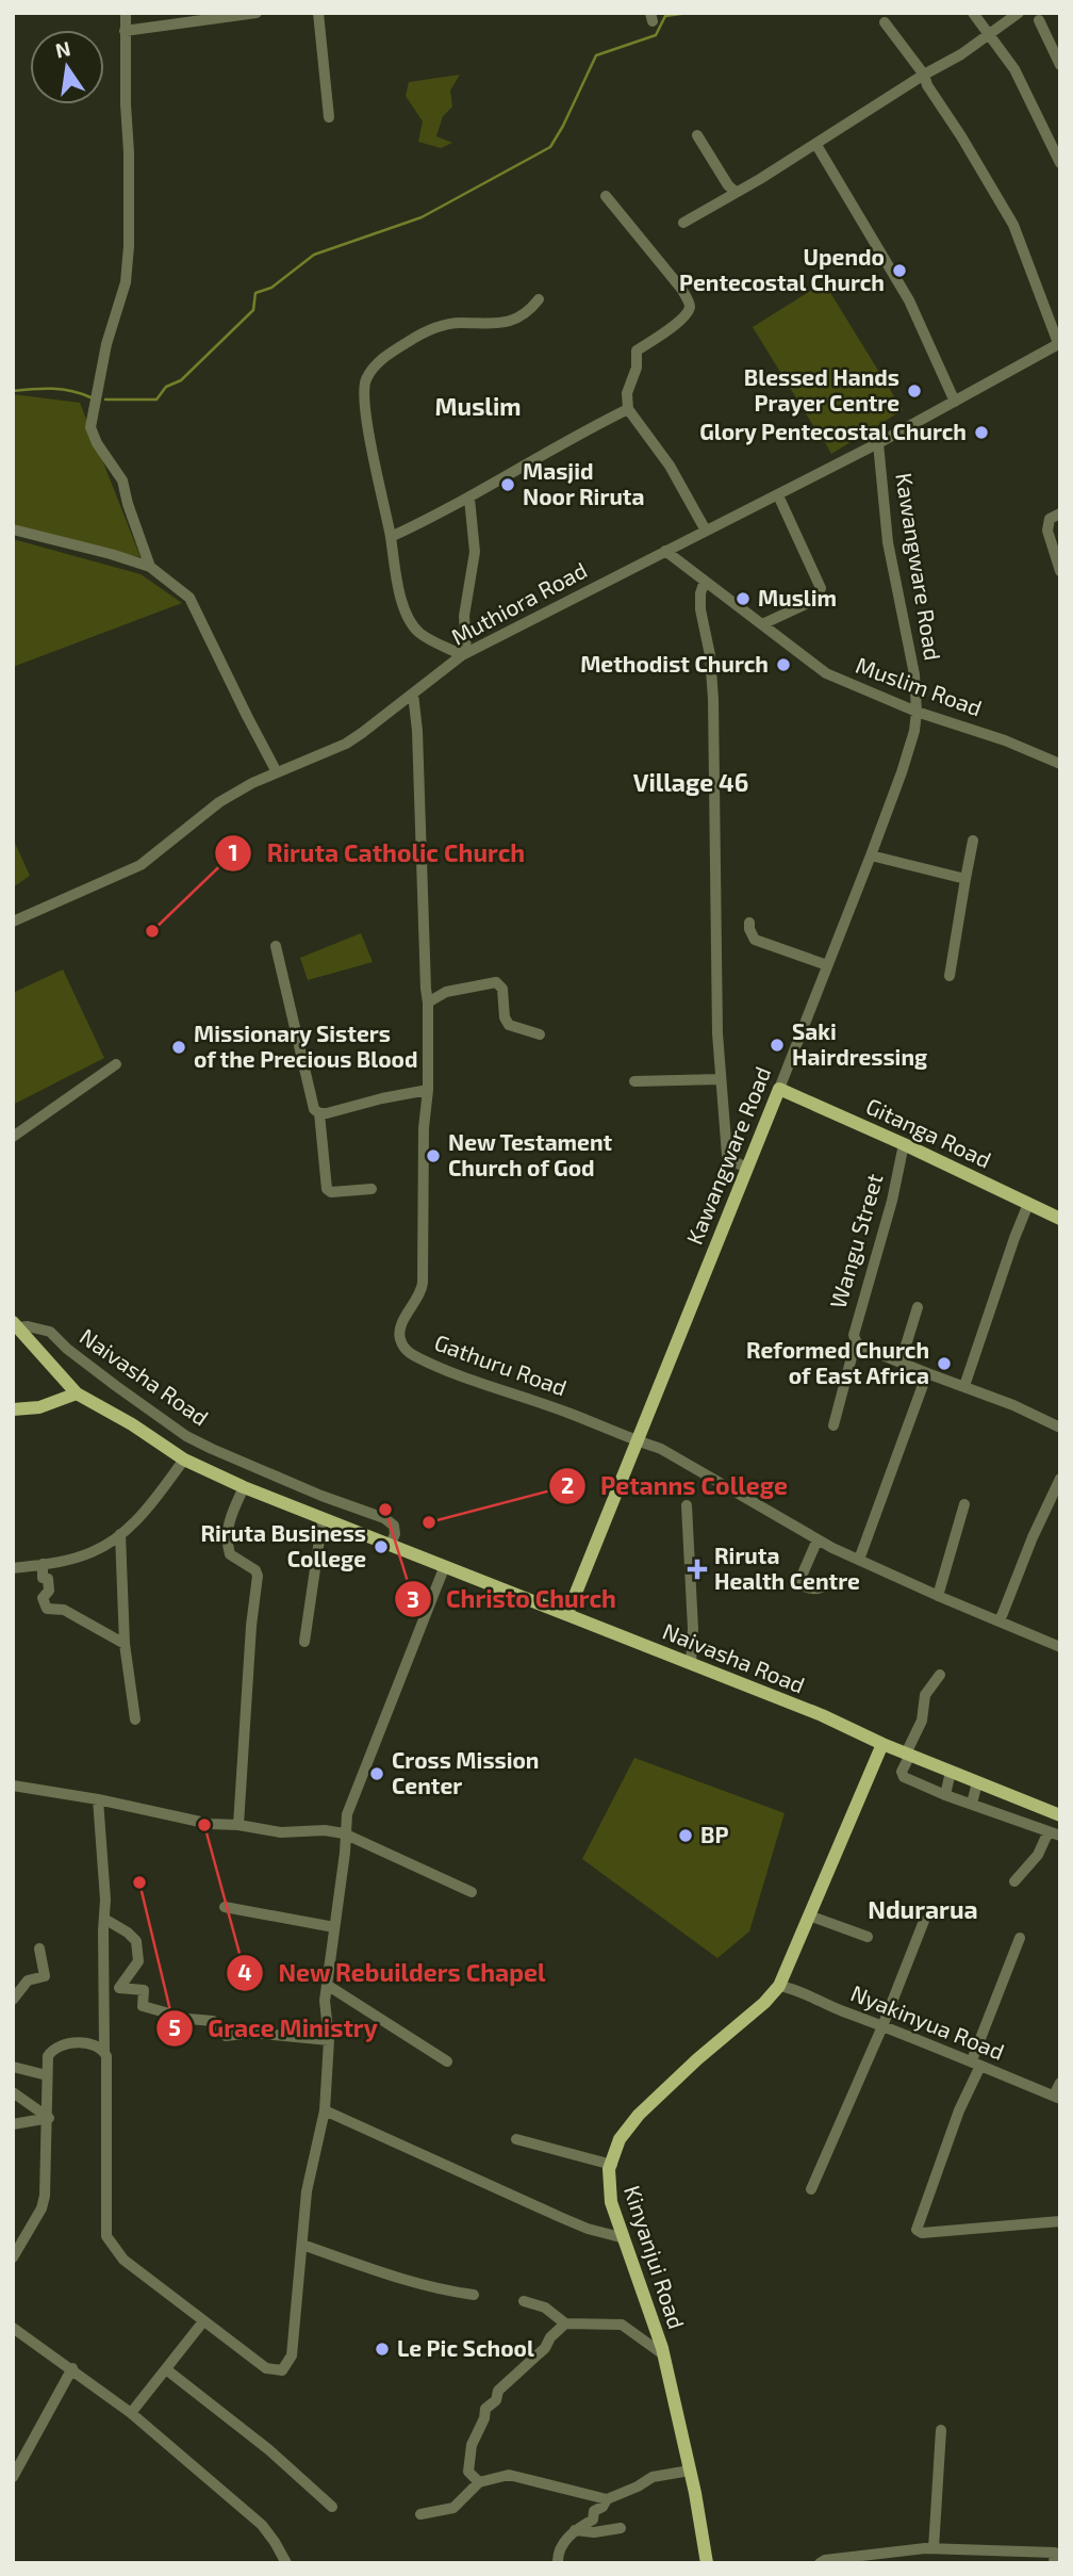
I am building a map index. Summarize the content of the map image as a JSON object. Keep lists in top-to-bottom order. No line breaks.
{"streets":{"main road":["Kawangware Road","Gitanga Road","Naivasha Road","Kinyanjui Road"],"street":["Muthiora Road","Muslim Road","Wangu Street","Gathuru Road","Nyakinyua Road"]},"crossings":[["Kawangware Road","Muthiora Road"],["Kawangware Road","Muslim Road"],["Kawangware Road","Gitanga Road"],["Kawangware Road","Gathuru Road"],["Kawangware Road","Naivasha Road"],["Muthiora Road","Muslim Road"],["Muthiora Road","Gathuru Road"],["Gitanga Road","Wangu Street"],["Nyakinyua Road","Kinyanjui Road"]],"districts":["Muslim","Village 46","Ndurarua"],"places":{"other":["Upendo Pentecostal Church","Blessed Hands Prayer Centre","Glory Pentecostal Church","Masjid Noor Riruta","Muslim","Methodist Church","Riruta Catholic Church","Saki Hairdressing","Missionary Sisters of the Precious Blood","New Testament Church of God","Reformed Church of East Africa","Christo Church","Petanns College","Riruta Business College","Cross Mission Center","New Rebuilders Chapel","BP","Grace Ministry","Le Pic School"],"health":["Riruta Health Centre"]},"north":"top"}
